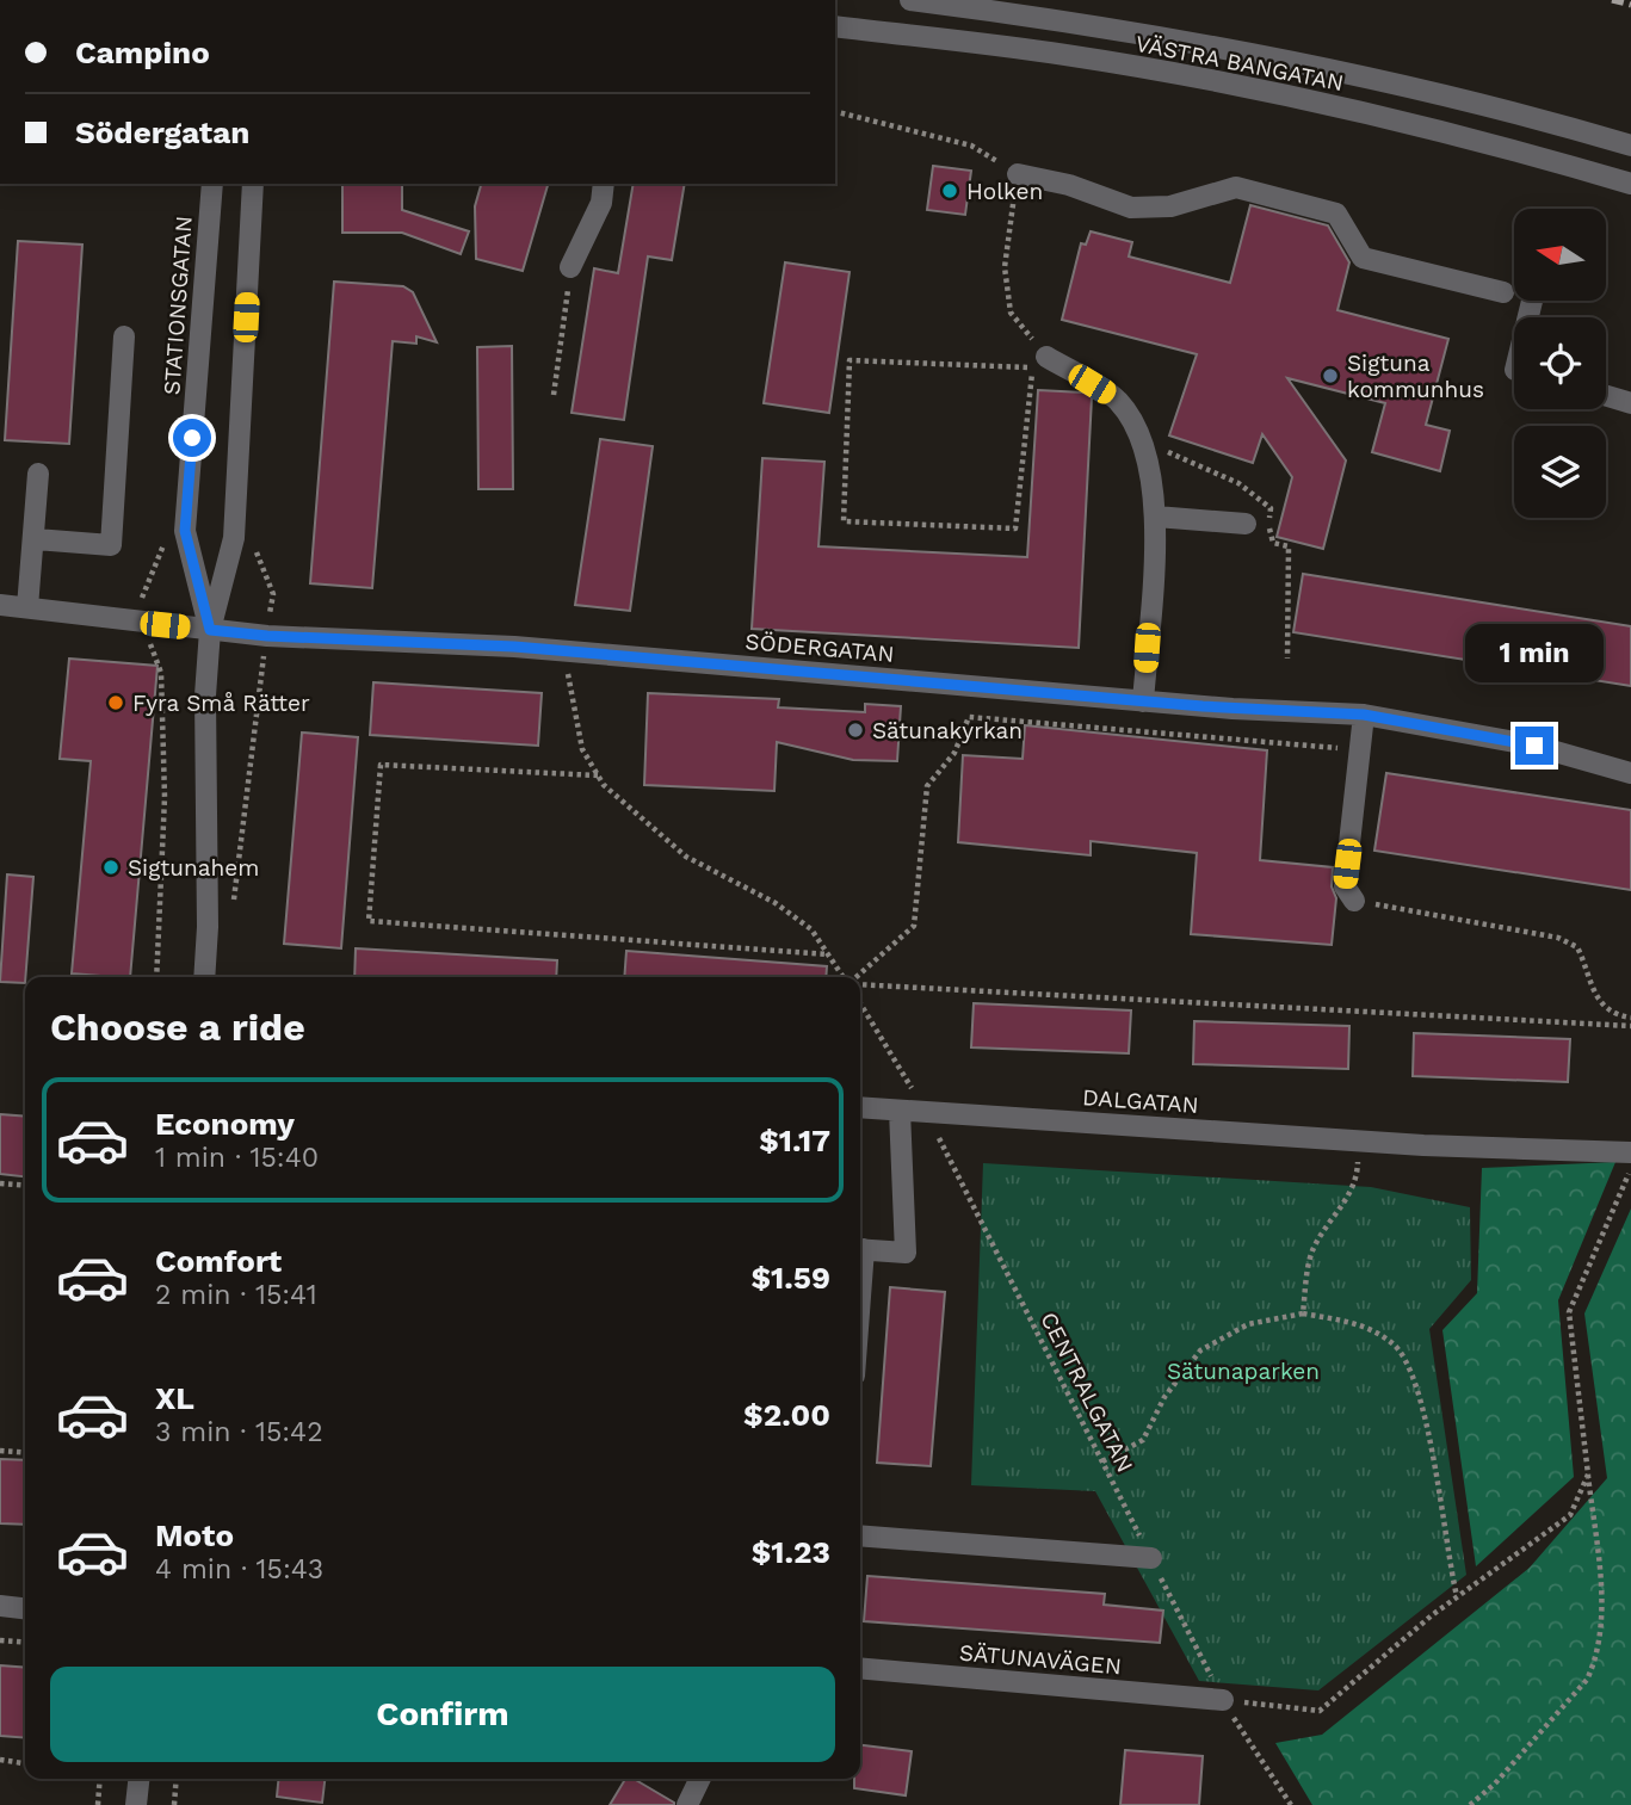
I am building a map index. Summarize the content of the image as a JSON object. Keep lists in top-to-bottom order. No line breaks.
{"streets":{"street":["VÄSTRA BANGATAN","STATIONSGATAN","SÖDERGATAN","DALGATAN","SÄTUNAVÄGEN"],"path":["CENTRALGATAN"]},"crossings":[["STATIONSGATAN","SÖDERGATAN"],["DALGATAN","CENTRALGATAN"],["CENTRALGATAN","SÄTUNAVÄGEN"]],"parks":["Sätunaparken"],"places":["Holken","Sigtuna kommunhus","Fyra Små Rätter","Sätunakyrkan","Sigtunahem"],"north":"left","page":{"banner":["Campino","Södergatan"],"bubble":"1 min","heading":"Choose a ride","list":[{"name":"Economy","note":"1 min · 15:40","value":"$1.17"},{"name":"Comfort","note":"2 min · 15:41","value":"$1.59"},{"name":"XL","note":"3 min · 15:42","value":"$2.00"},{"name":"Moto","note":"4 min · 15:43","value":"$1.23"}],"buttons":"Confirm"}}
